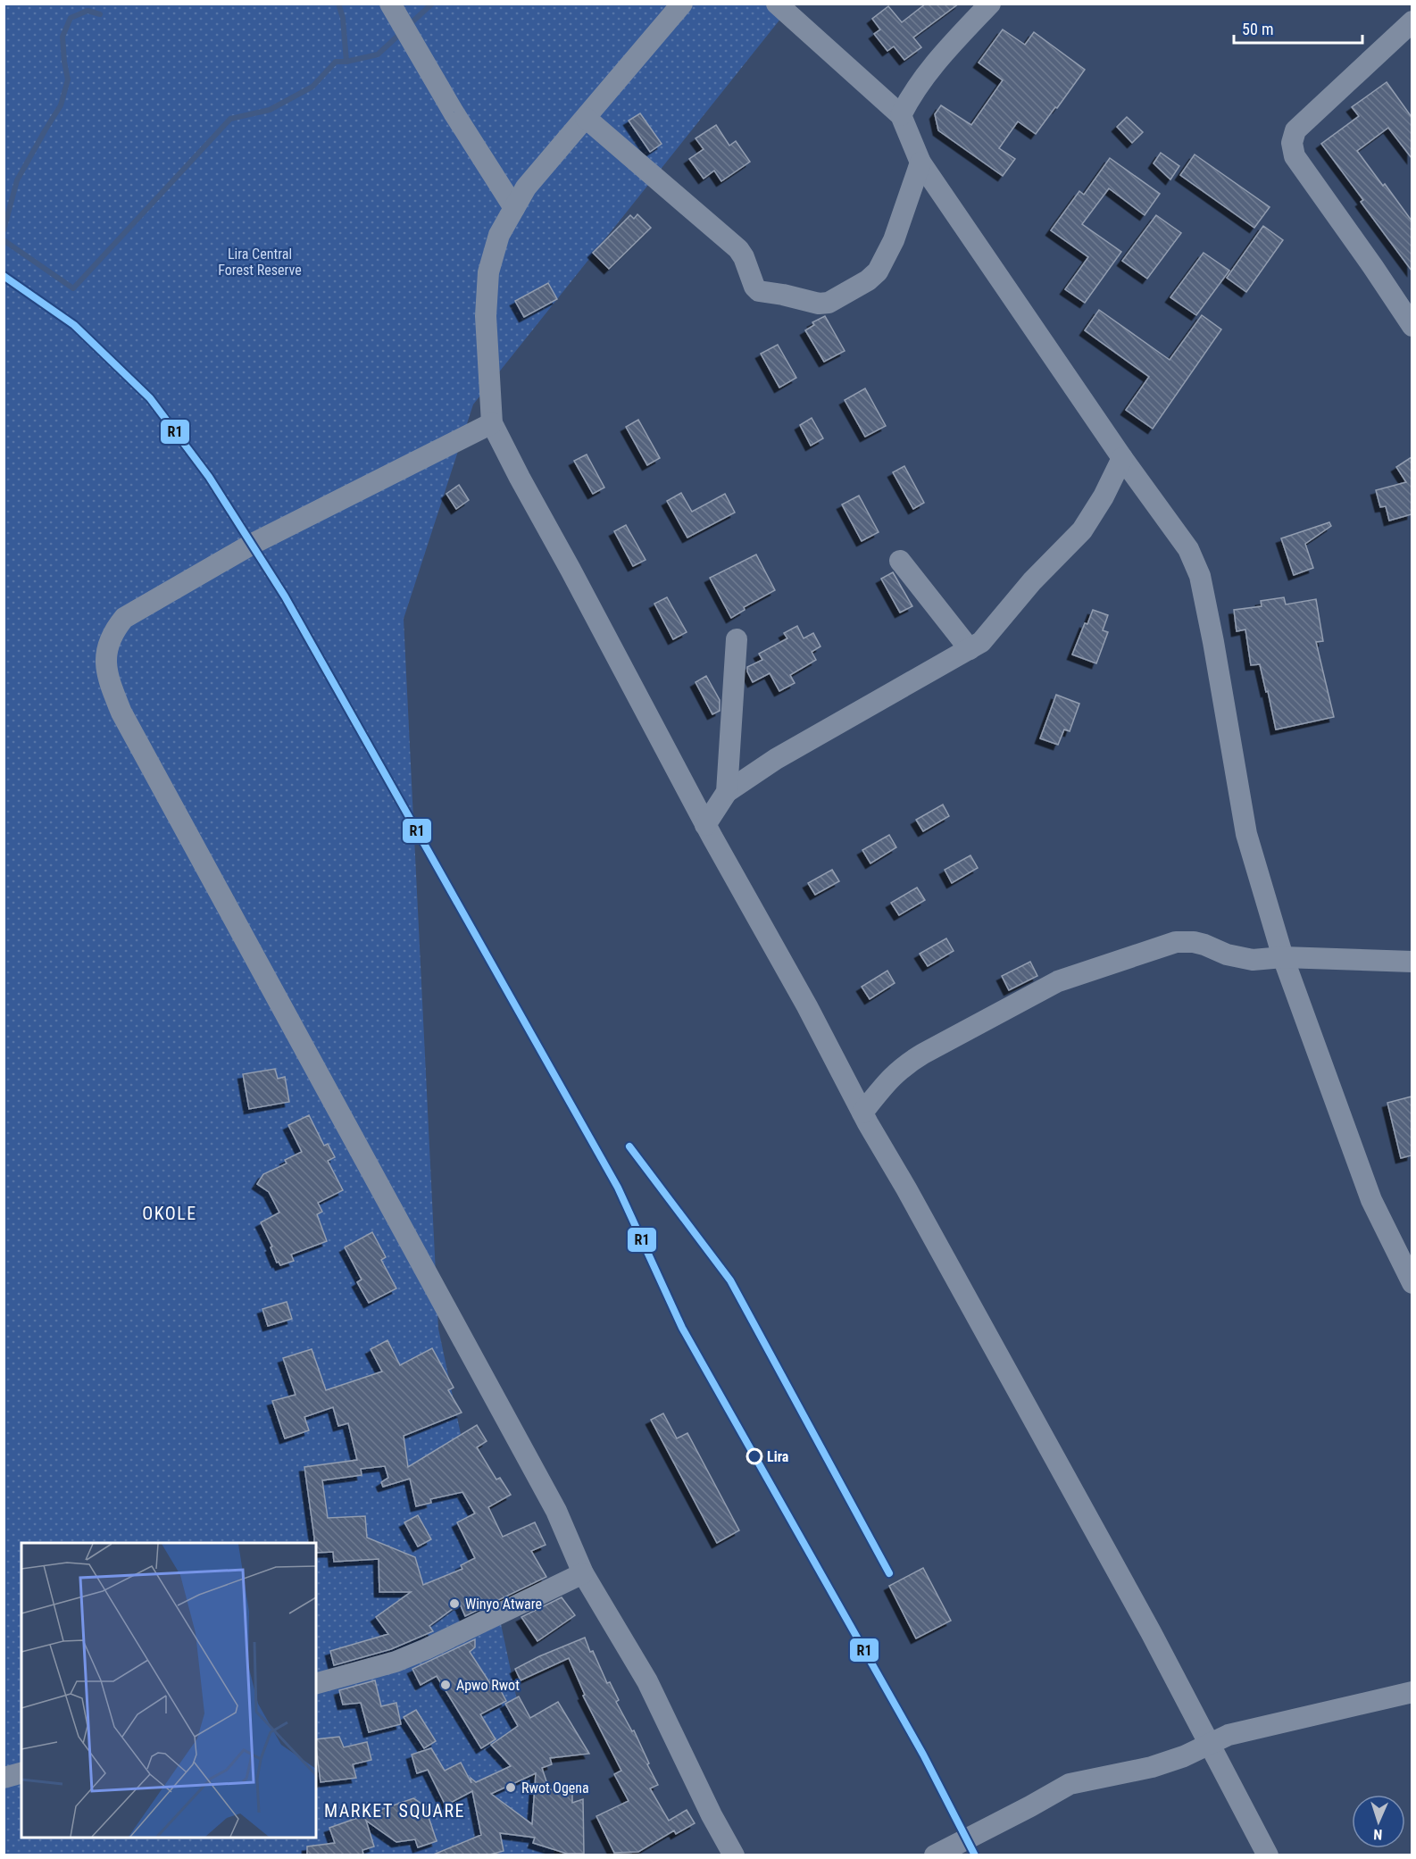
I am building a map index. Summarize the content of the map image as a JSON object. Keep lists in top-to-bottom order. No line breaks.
{"districts":["OKOLE","MARKET SQUARE"],"parks":["Lira Central Forest Reserve"],"places":["Lira","Winyo Atware","Apwo Rwot","Rwot Ogena"],"lines":["transit line R1"],"scale_bar":"50 m","north":"bottom"}
